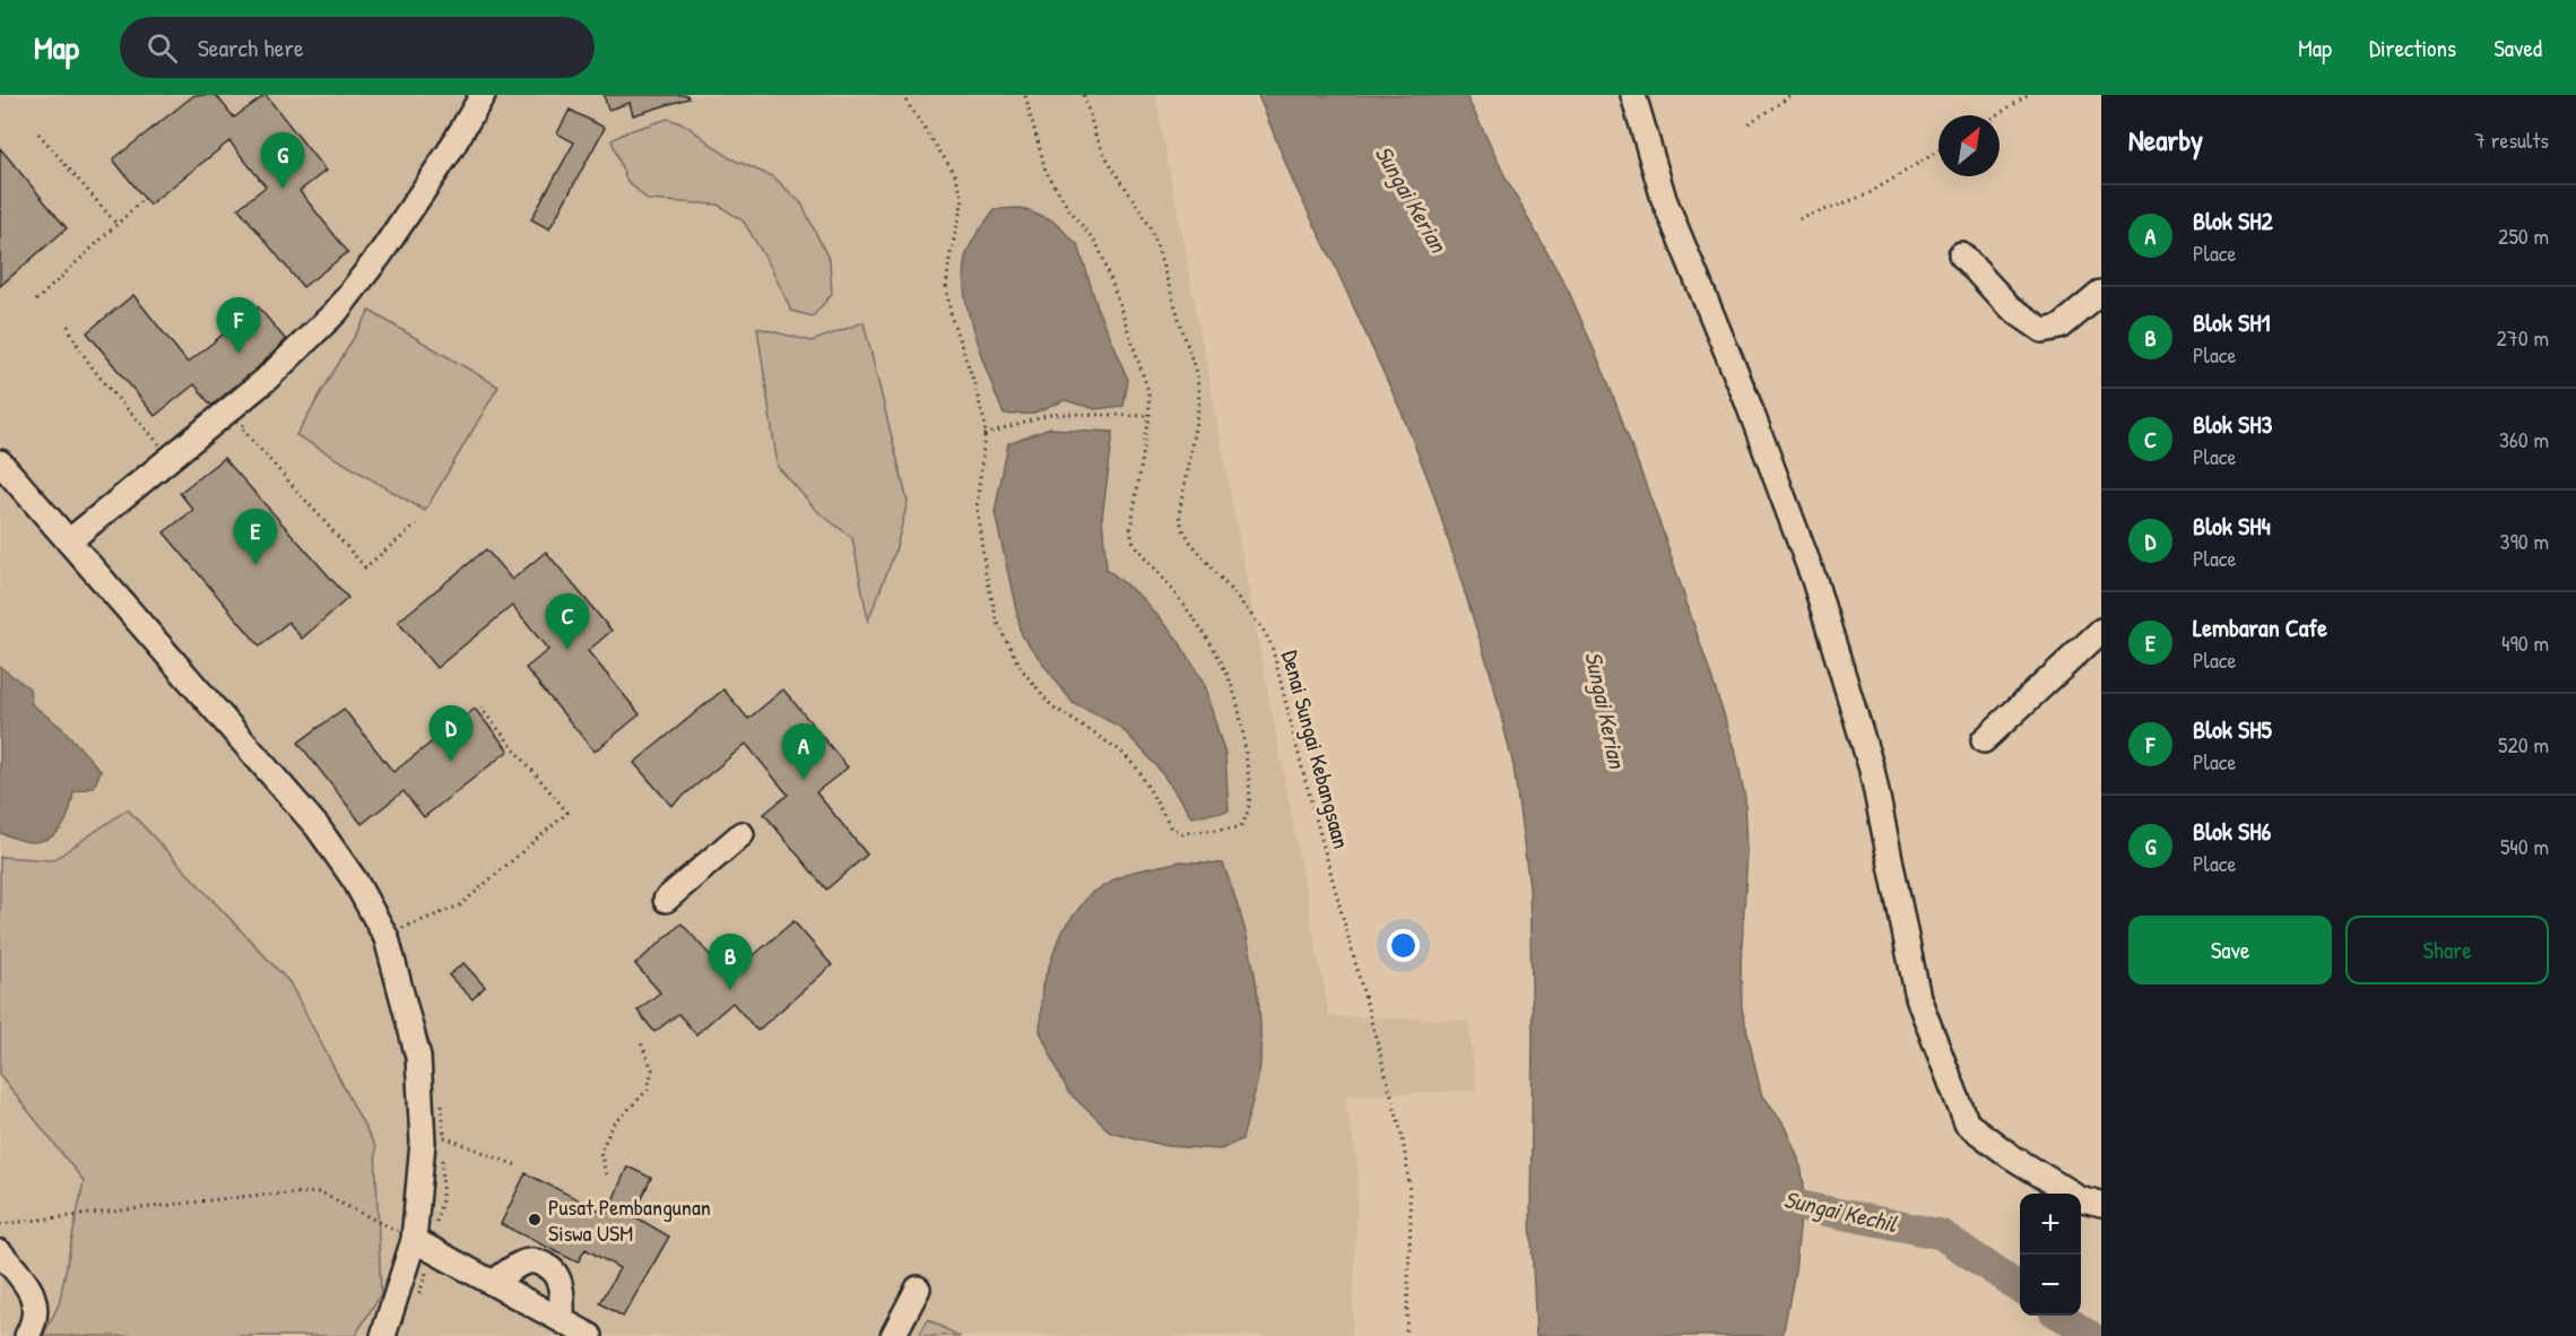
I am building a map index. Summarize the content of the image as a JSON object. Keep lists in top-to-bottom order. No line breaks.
{"streets":{"path":["Denai Sungai Kebangsaan"]},"water":["Sungai Kerian","Sungai Kechil"],"places":["Pusat Pembangunan Siswa USM"],"north":"top right","page":{"header":"Map","search":"Search here","nav":["Map","Directions","Saved"],"heading":["Nearby","7 results"],"pins":["G","F","E","C","D","A","B"],"list":[{"mark":"A","name":"Blok SH2","note":"Place","value":"250 m"},{"mark":"B","name":"Blok SH1","note":"Place","value":"270 m"},{"mark":"C","name":"Blok SH3","note":"Place","value":"360 m"},{"mark":"D","name":"Blok SH4","note":"Place","value":"390 m"},{"mark":"E","name":"Lembaran Cafe","note":"Place","value":"490 m"},{"mark":"F","name":"Blok SH5","note":"Place","value":"520 m"},{"mark":"G","name":"Blok SH6","note":"Place","value":"540 m"}],"buttons":["Save","Share"],"map_buttons":["+","−"]}}
